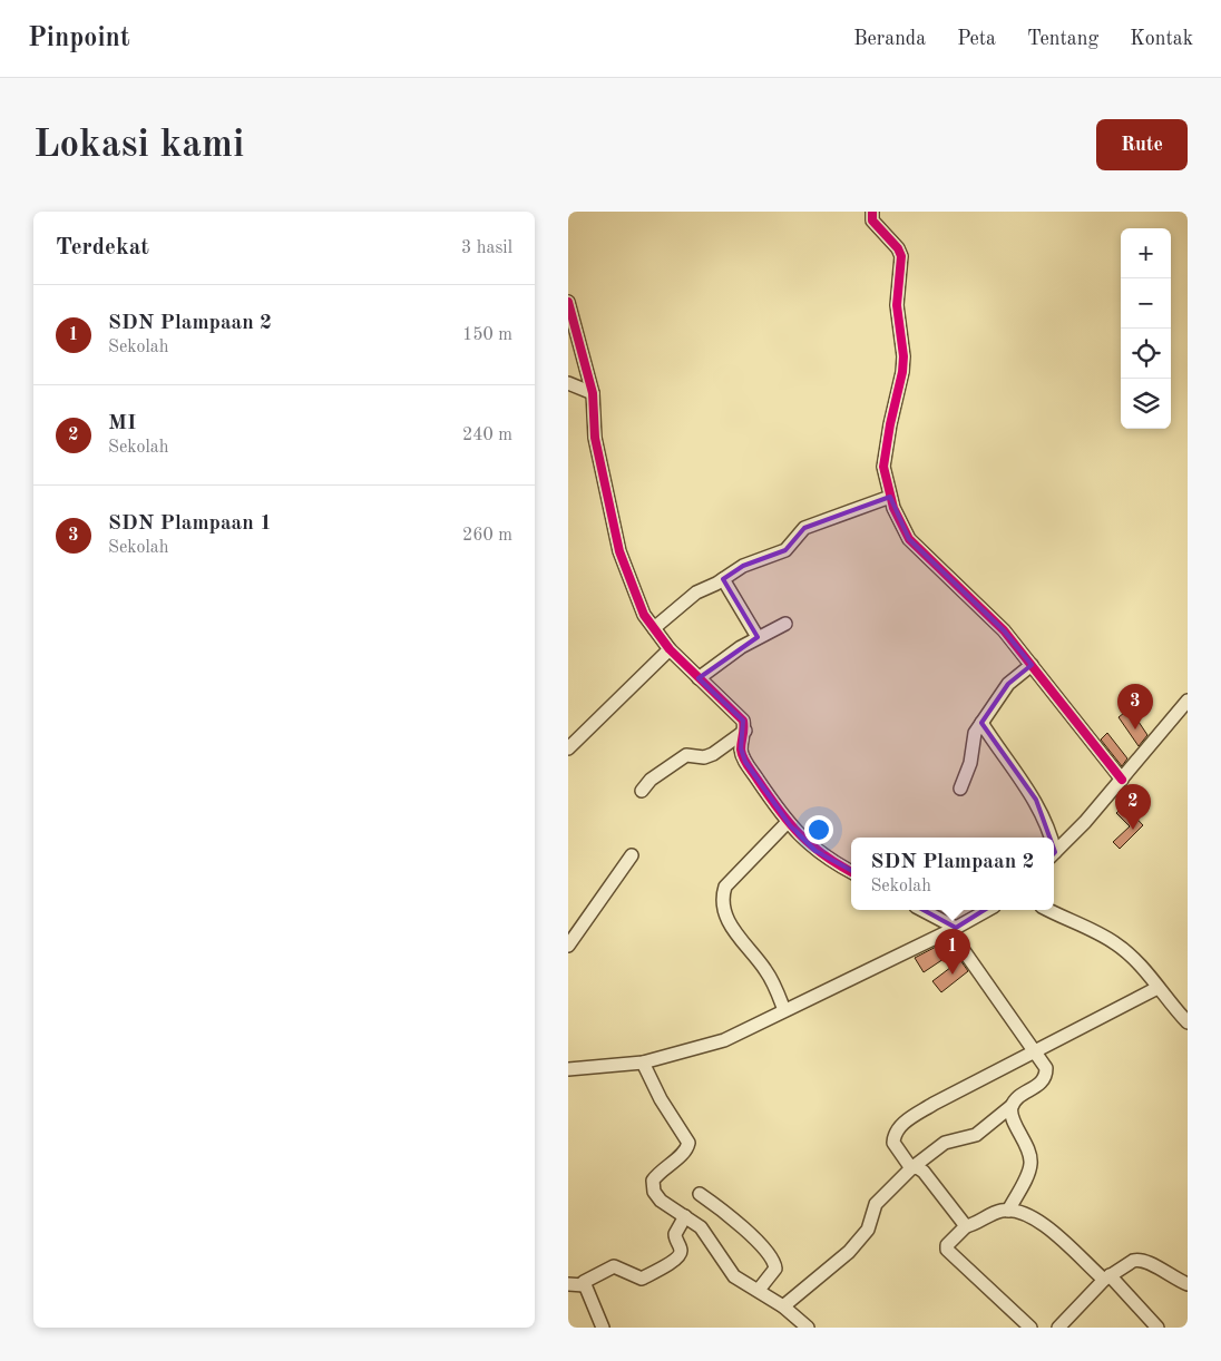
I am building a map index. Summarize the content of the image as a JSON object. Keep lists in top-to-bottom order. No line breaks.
{"page":{"header":"Pinpoint","nav":["Beranda","Peta","Tentang","Kontak"],"buttons":"Rute","title":"Lokasi kami","heading":["Terdekat","3 hasil"],"map_buttons":["+","−"],"list":[{"mark":"1","name":"SDN Plampaan 2","note":"Sekolah","value":"150 m"},{"mark":"2","name":"MI","note":"Sekolah","value":"240 m"},{"mark":"3","name":"SDN Plampaan 1","note":"Sekolah","value":"260 m"}],"pins":["3","2","1"],"popup":["SDN Plampaan 2","Sekolah"]}}
